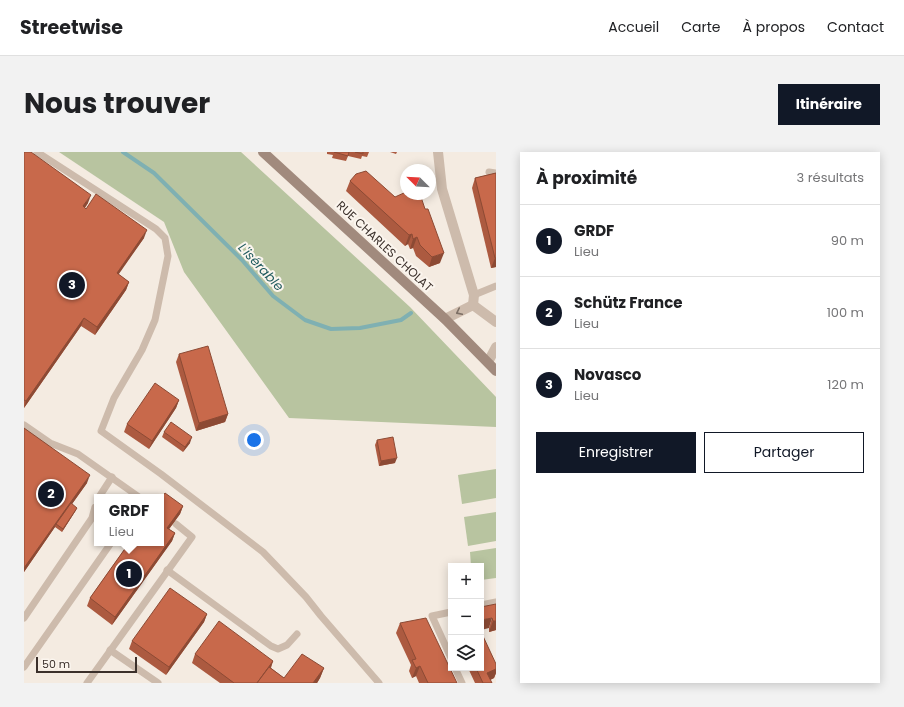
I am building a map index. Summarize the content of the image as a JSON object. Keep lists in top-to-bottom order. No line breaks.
{"streets":{"street":["RUE CHARLES CHOLAT"]},"water":["L'isérable"],"scale_bar":"50 m","north":"top left","page":{"header":"Streetwise","nav":["Accueil","Carte","À propos","Contact"],"title":"Nous trouver","buttons":["Itinéraire",["Enregistrer","Partager"]],"heading":["À proximité","3 résultats"],"list":[{"mark":"1","name":"GRDF","note":"Lieu","value":"90 m"},{"mark":"2","name":"Schütz France","note":"Lieu","value":"100 m"},{"mark":"3","name":"Novasco","note":"Lieu","value":"120 m"}],"pins":["3","2","1"],"popup":["GRDF","Lieu"],"map_buttons":["+","−"],"scale":"50 m"}}
